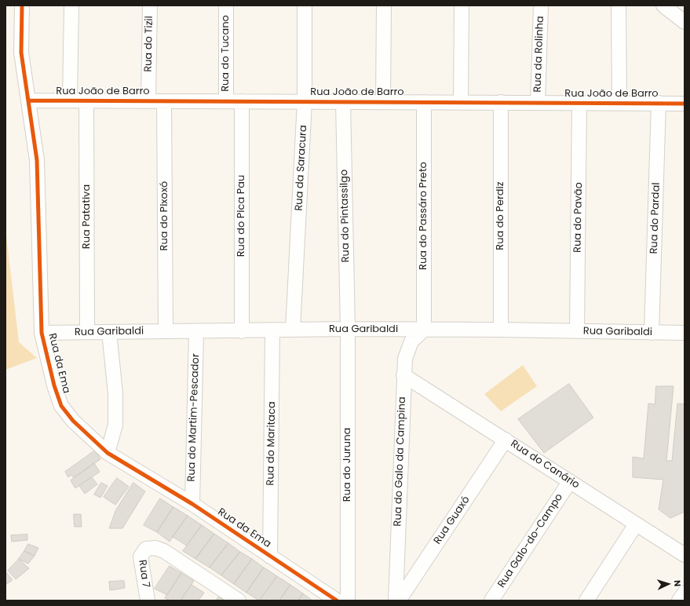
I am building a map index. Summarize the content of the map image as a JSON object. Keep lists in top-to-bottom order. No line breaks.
{"streets":{"street":["Rua do Tizil","Rua do Tucano","Rua da Rolinha","Rua João de Barro","Rua da Saracura","Rua do Pixoxó","Rua do Pica Pau","Rua do Pintassilgo","Rua do Passáro Preto","Rua do Perdiz","Rua Patativa","Rua do Pavão","Rua do Pardal","Rua Garibaldi","Rua da Ema","Rua do Martim-Pescador","Rua do Maritaca","Rua do Galo da Campina","Rua do Juruna","Rua do Canário","Rua Guaxó","Rua Galo-do-Campo","Rua 7"]},"crossings":[["Rua do Tizil","Rua João de Barro"],["Rua do Tucano","Rua João de Barro"],["Rua da Rolinha","Rua João de Barro"],["Rua João de Barro","Rua da Saracura"],["Rua João de Barro","Rua do Pixoxó"],["Rua João de Barro","Rua do Pica Pau"],["Rua João de Barro","Rua do Pintassilgo"],["Rua João de Barro","Rua do Passáro Preto"],["Rua João de Barro","Rua do Perdiz"],["Rua João de Barro","Rua Patativa"],["Rua João de Barro","Rua do Pavão"],["Rua João de Barro","Rua do Pardal"],["Rua João de Barro","Rua da Ema"],["Rua da Saracura","Rua Garibaldi"],["Rua do Pixoxó","Rua Garibaldi"],["Rua do Pica Pau","Rua Garibaldi"],["Rua do Pintassilgo","Rua Garibaldi"],["Rua do Pintassilgo","Rua do Juruna"],["Rua do Passáro Preto","Rua Garibaldi"],["Rua do Passáro Preto","Rua do Galo da Campina"],["Rua do Perdiz","Rua Garibaldi"],["Rua Patativa","Rua Garibaldi"],["Rua do Pavão","Rua Garibaldi"],["Rua do Pardal","Rua Garibaldi"],["Rua Garibaldi","Rua da Ema"],["Rua Garibaldi","Rua do Martim-Pescador"],["Rua Garibaldi","Rua do Maritaca"],["Rua Garibaldi","Rua do Galo da Campina"],["Rua Garibaldi","Rua do Juruna"],["Rua da Ema","Rua do Martim-Pescador"],["Rua da Ema","Rua do Maritaca"],["Rua do Galo da Campina","Rua do Canário"],["Rua do Canário","Rua Guaxó"],["Rua do Canário","Rua Galo-do-Campo"]],"north":"right"}
